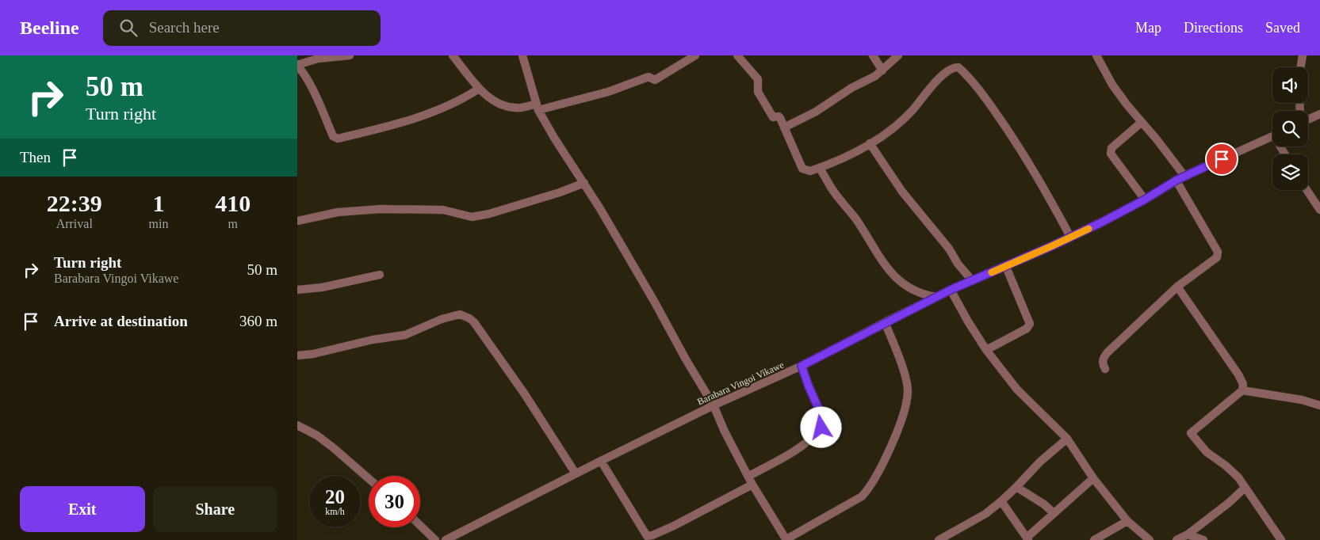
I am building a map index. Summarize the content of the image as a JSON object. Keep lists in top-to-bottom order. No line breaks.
{"streets":{"street":["Barabara Vingoi Vikawe"]},"page":{"header":"Beeline","search":"Search here","nav":["Map","Directions","Saved"],"turn":["50 m","Turn right"],"then":"Then","eta":["22:39","Arrival","1","min","410","m"],"list":[{"name":"Turn right","note":"Barabara Vingoi Vikawe","value":"50 m"},{"name":"Arrive at destination","value":"360 m"}],"speed":"20 km/h","limit":"30","buttons":["Exit","Share"]}}
